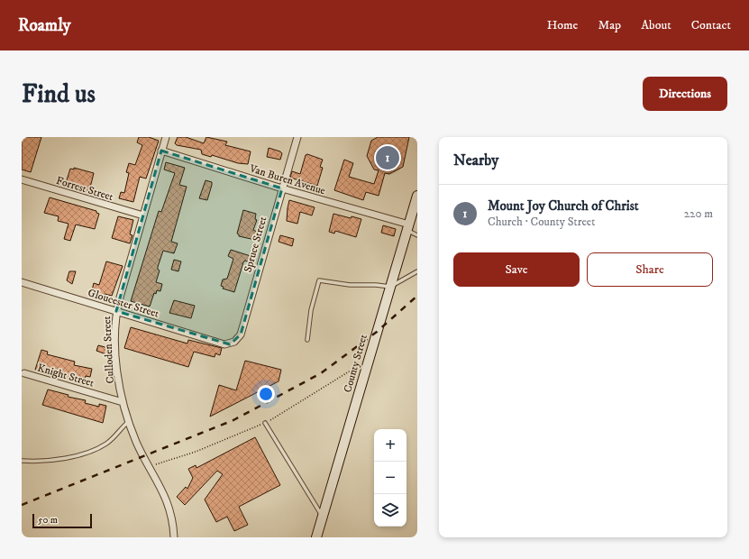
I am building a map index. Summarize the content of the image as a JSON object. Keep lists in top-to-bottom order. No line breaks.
{"streets":{"street":["Van Buren Avenue","Forrest Street","Spruce Street","Gloucester Street","Culloden Street","County Street","Knight Street"]},"crossings":[["Van Buren Avenue","Spruce Street"],["Van Buren Avenue","Culloden Street"],["Van Buren Avenue","County Street"],["Forrest Street","Culloden Street"],["Spruce Street","Gloucester Street"],["Gloucester Street","Culloden Street"],["Culloden Street","Knight Street"]],"scale_bar":"50 m","page":{"header":"Roamly","nav":["Home","Map","About","Contact"],"buttons":["Directions",["Save","Share"]],"title":"Find us","heading":"Nearby","pins":"1","list":[{"mark":"1","name":"Mount Joy Church of Christ","note":"Church · County Street","value":"220 m"}],"map_buttons":["+","−"],"scale":"50 m"}}
